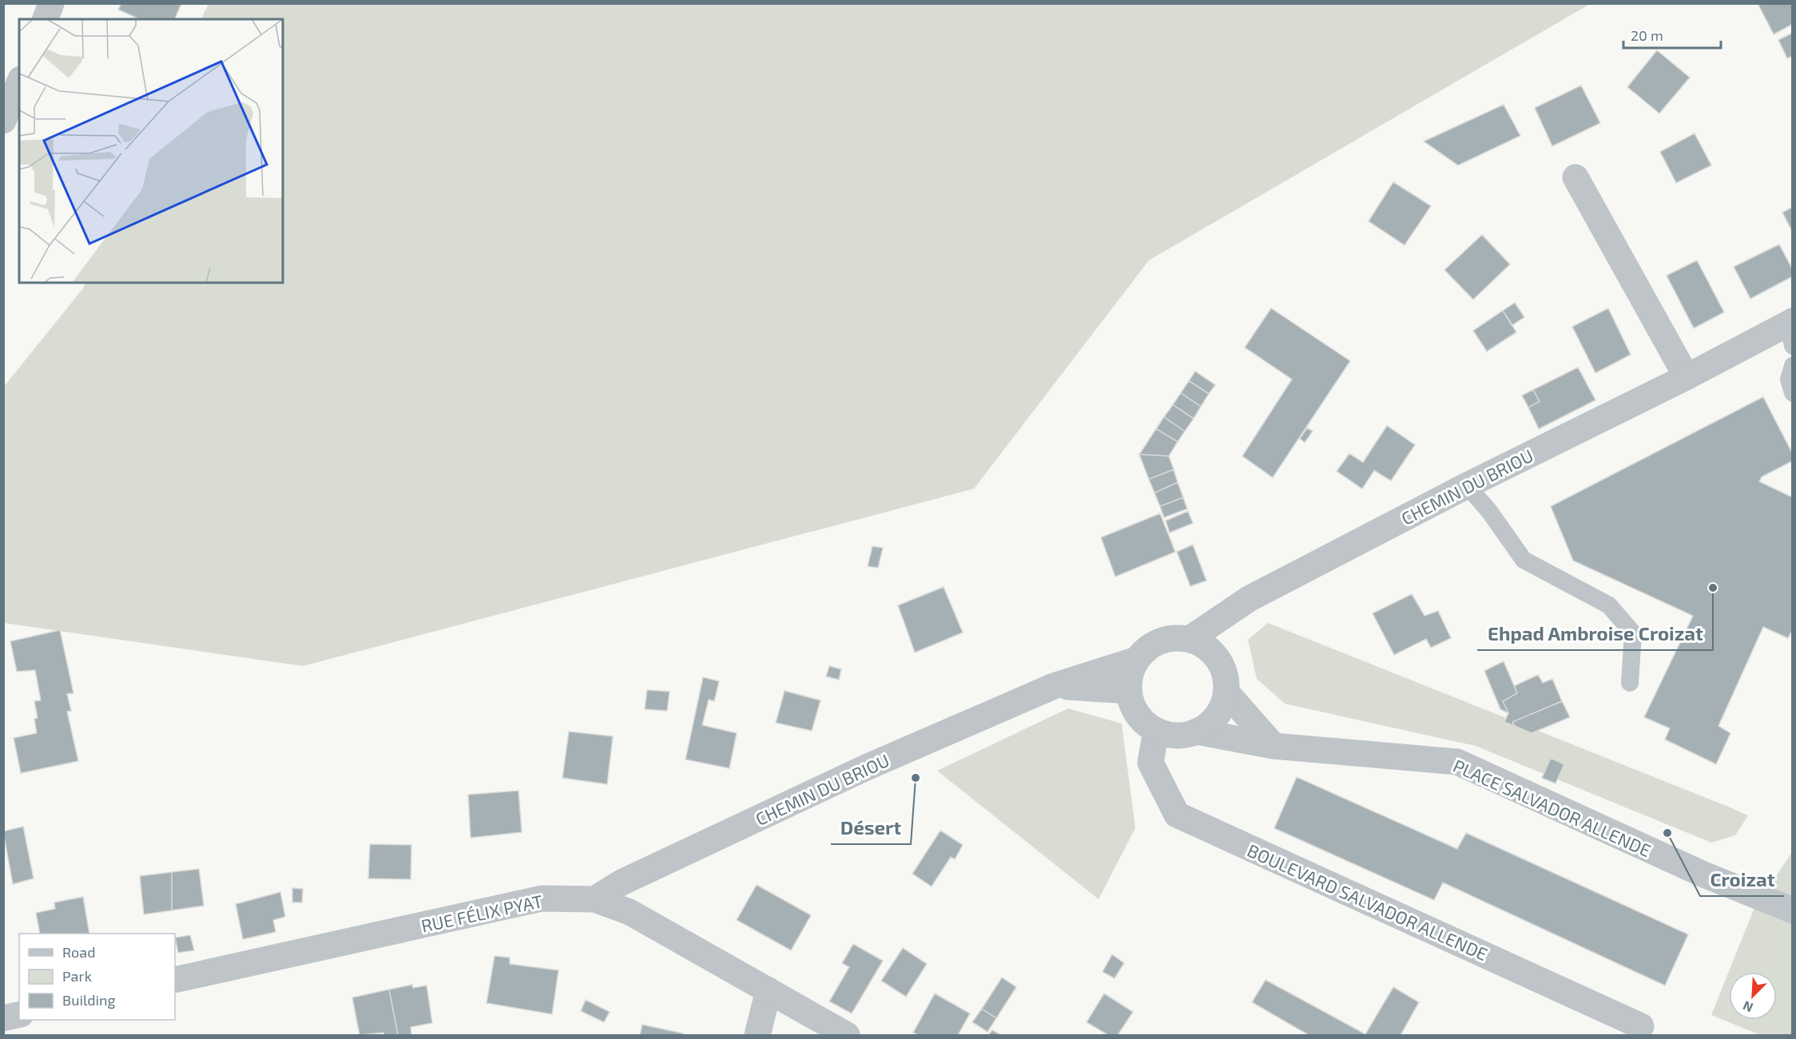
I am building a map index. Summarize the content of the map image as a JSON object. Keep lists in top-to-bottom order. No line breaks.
{"streets":{"street":["CHEMIN DU BRIOU","PLACE SALVADOR ALLENDE","BOULEVARD SALVADOR ALLENDE","RUE FÉLIX PYAT"]},"crossings":[["CHEMIN DU BRIOU","BOULEVARD SALVADOR ALLENDE"],["CHEMIN DU BRIOU","RUE FÉLIX PYAT"]],"places":["Ehpad Ambroise Croizat","Désert","Croizat"],"legend":["Road","Park","Building"],"scale_bar":"20 m","north":"bottom left"}
